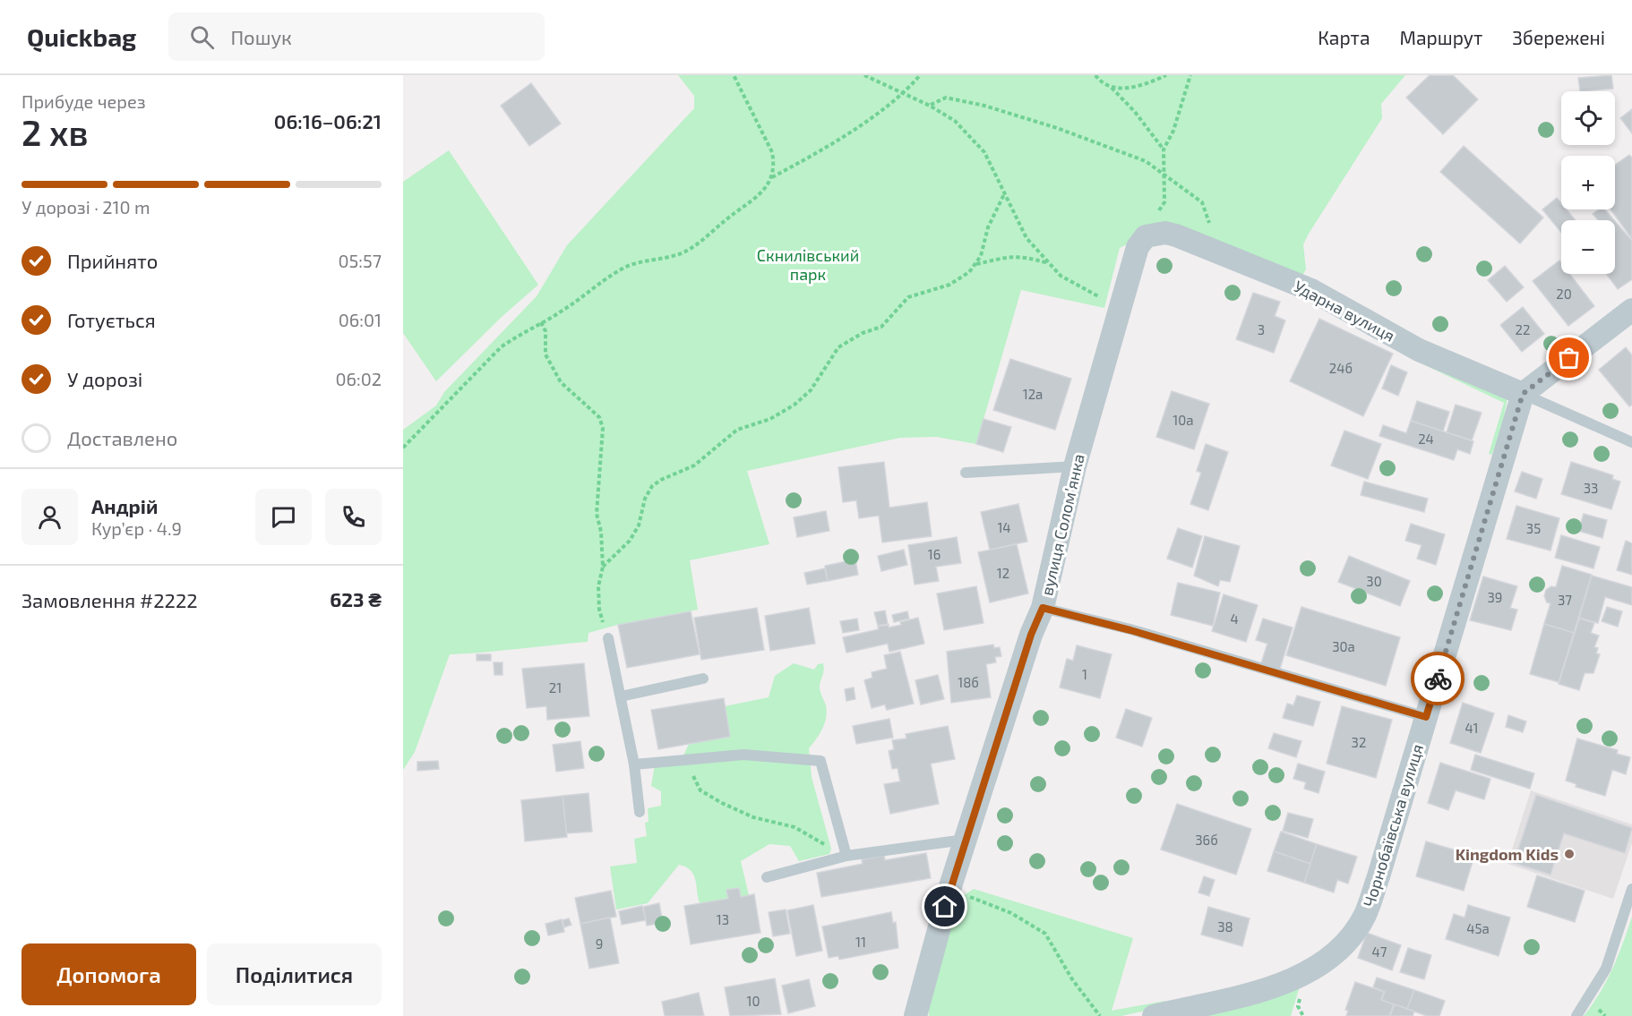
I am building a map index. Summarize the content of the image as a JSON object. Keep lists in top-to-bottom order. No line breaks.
{"streets":{"street":["Ударна вулиця","вулиця Соломʼянка","Чорнобаївська вулиця"]},"crossings":[["Ударна вулиця","вулиця Соломʼянка"],["Ударна вулиця","Чорнобаївська вулиця"]],"parks":["Скнилівський парк"],"places":["Kingdom Kids"],"house_numbers":["20","3","22","24б","12а","10а","24","33","14","35","16","12","30","39","37","4","30а","1","18б","21","41","32","36б","13","38","45а","11","9","47","10"],"page":{"header":"Quickbag","search":"Пошук","nav":["Карта","Маршрут","Збережені"],"heading":["2 хв","Прибуде через","06:16–06:21"],"panel":["Андрій","Кур’єр · 4.9","Замовлення #2222","623 ₴"],"map_buttons":["+","−"],"bar":"У дорозі · 210 m","list":[["Прийнято","05:57"],["Готується","06:01"],["У дорозі","06:02"],"Доставлено"],"buttons":["Допомога","Поділитися"]}}
